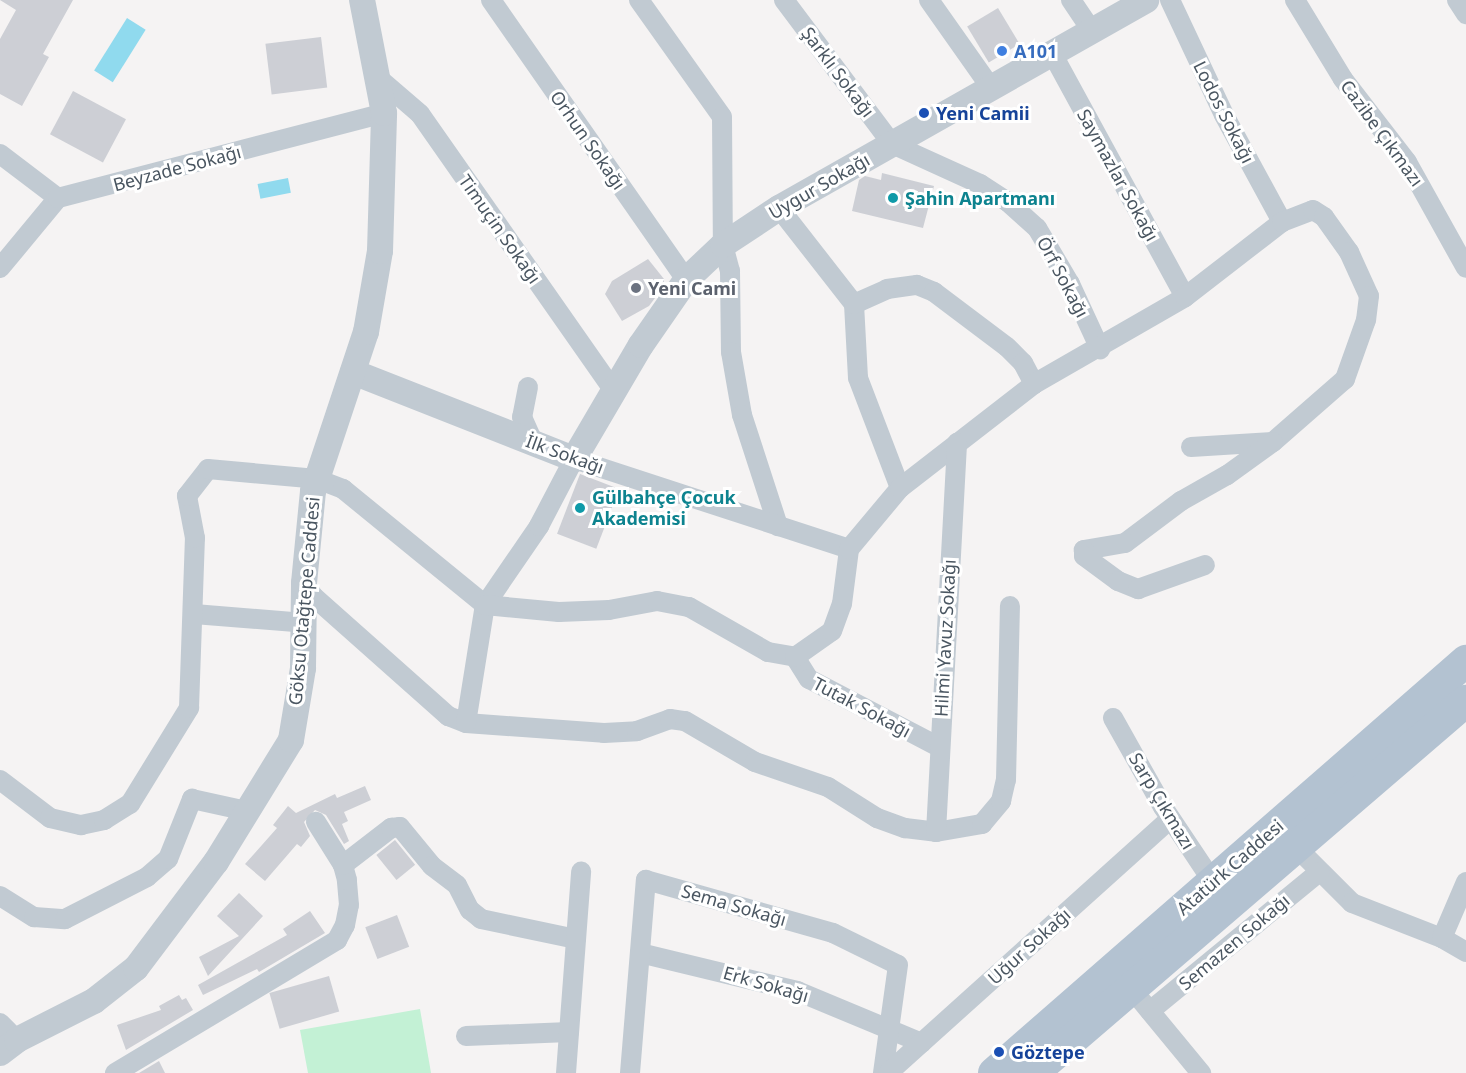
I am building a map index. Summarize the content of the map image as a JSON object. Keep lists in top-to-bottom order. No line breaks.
{"streets":{"main road":["Atatürk Caddesi"],"street":["Şarklı Sokağı","Lodos Sokağı","Cazibe Çıkmazı","Orhun Sokağı","Beyzade Sokağı","Saymazlar Sokağı","Uygur Sokağı","Timuçin Sokağı","Örf Sokağı","İlk Sokağı","Göksu Otağtepe Caddesi","Hilmi Yavuz Sokağı","Tutak Sokağı","Sarp Çıkmazı","Sema Sokağı","Semazen Sokağı","Uğur Sokağı","Erk Sokağı"]},"crossings":[["Şarklı Sokağı","Uygur Sokağı"],["Şarklı Sokağı","Örf Sokağı"],["Orhun Sokağı","Uygur Sokağı"],["Beyzade Sokağı","Göksu Otağtepe Caddesi"],["Saymazlar Sokağı","Uygur Sokağı"],["Uygur Sokağı","Timuçin Sokağı"],["Uygur Sokağı","Örf Sokağı"],["Uygur Sokağı","İlk Sokağı"],["Timuçin Sokağı","Göksu Otağtepe Caddesi"],["İlk Sokağı","Göksu Otağtepe Caddesi"],["Hilmi Yavuz Sokağı","Tutak Sokağı"],["Sarp Çıkmazı","Atatürk Caddesi"],["Sarp Çıkmazı","Uğur Sokağı"],["Sema Sokağı","Erk Sokağı"],["Uğur Sokağı","Erk Sokağı"]],"places":["A101","Yeni Camii","Şahin Apartmanı","Yeni Cami","Gülbahçe Çocuk Akademisi","Göztepe"]}
